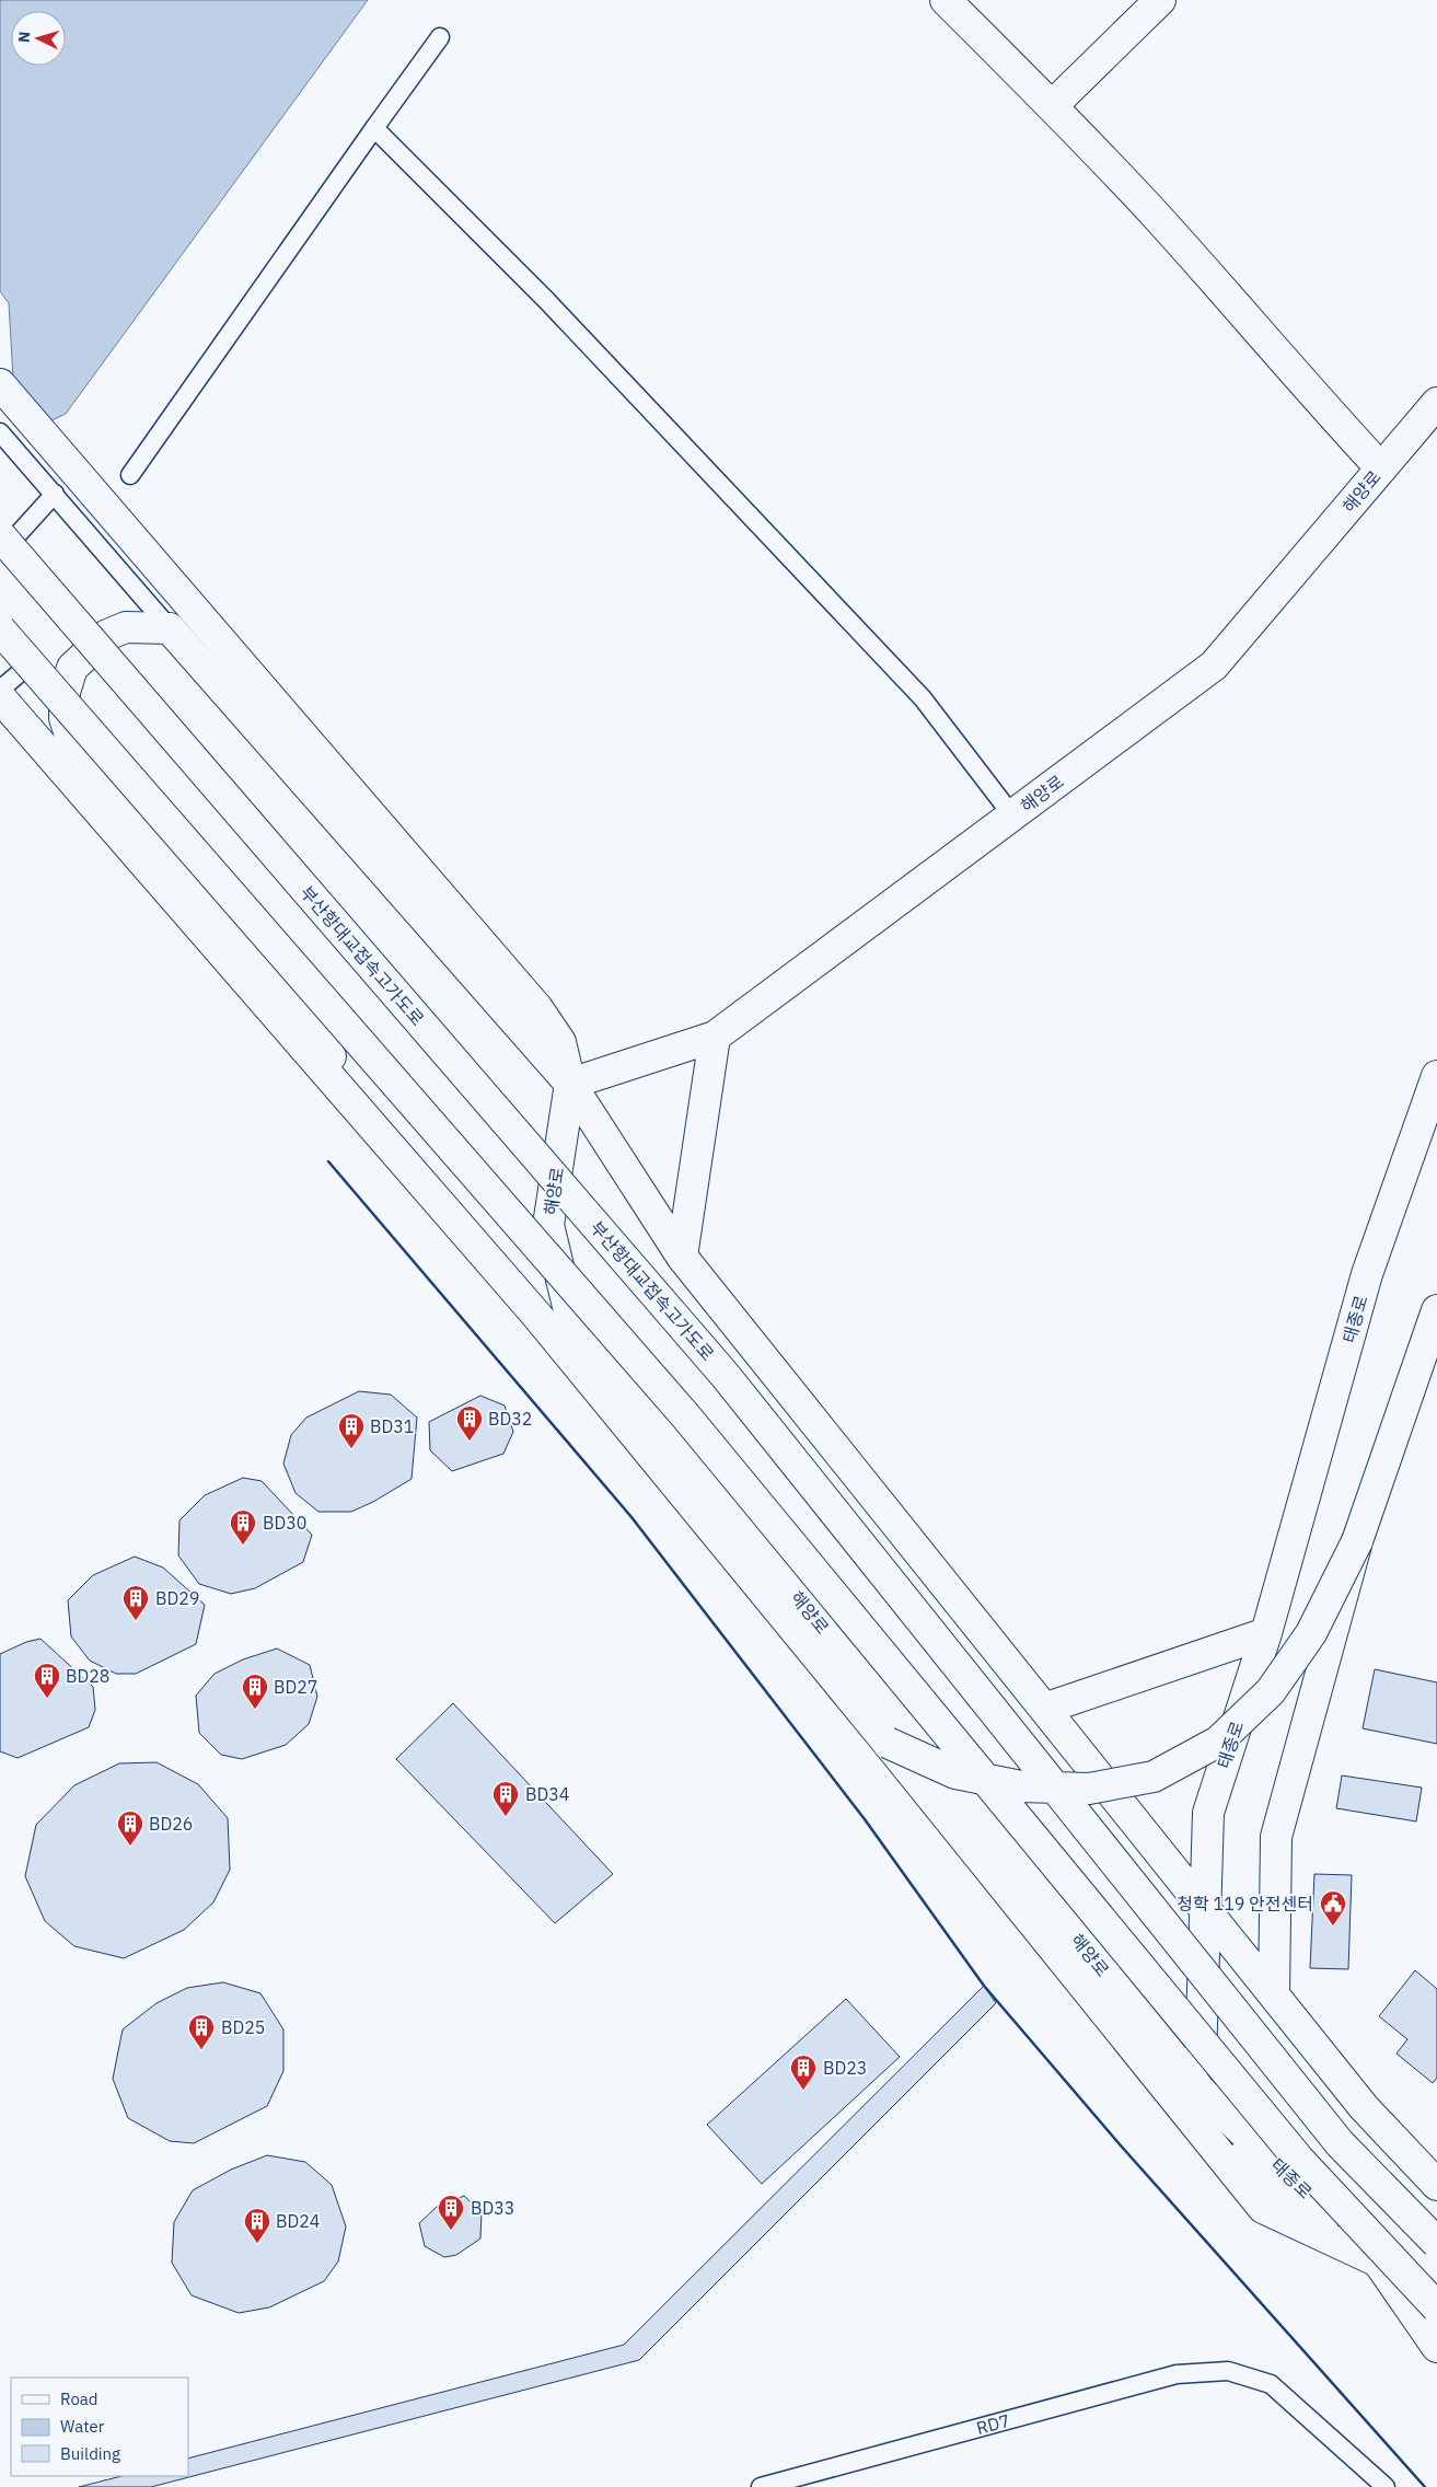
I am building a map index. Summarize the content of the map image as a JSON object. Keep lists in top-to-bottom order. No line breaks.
{"streets":{"main road":["해양로","부산항대교접속고가도로","태종로"],"lane":["RD7"]},"crossings":[["해양로","태종로"]],"places":{"building":["BD32","BD31","BD30","BD29","BD28","BD27","BD34","BD26","BD25","BD23","BD33","BD24"],"public building":["청학 119 안전센터"]},"legend":["Road","Water","Building"],"north":"left"}
